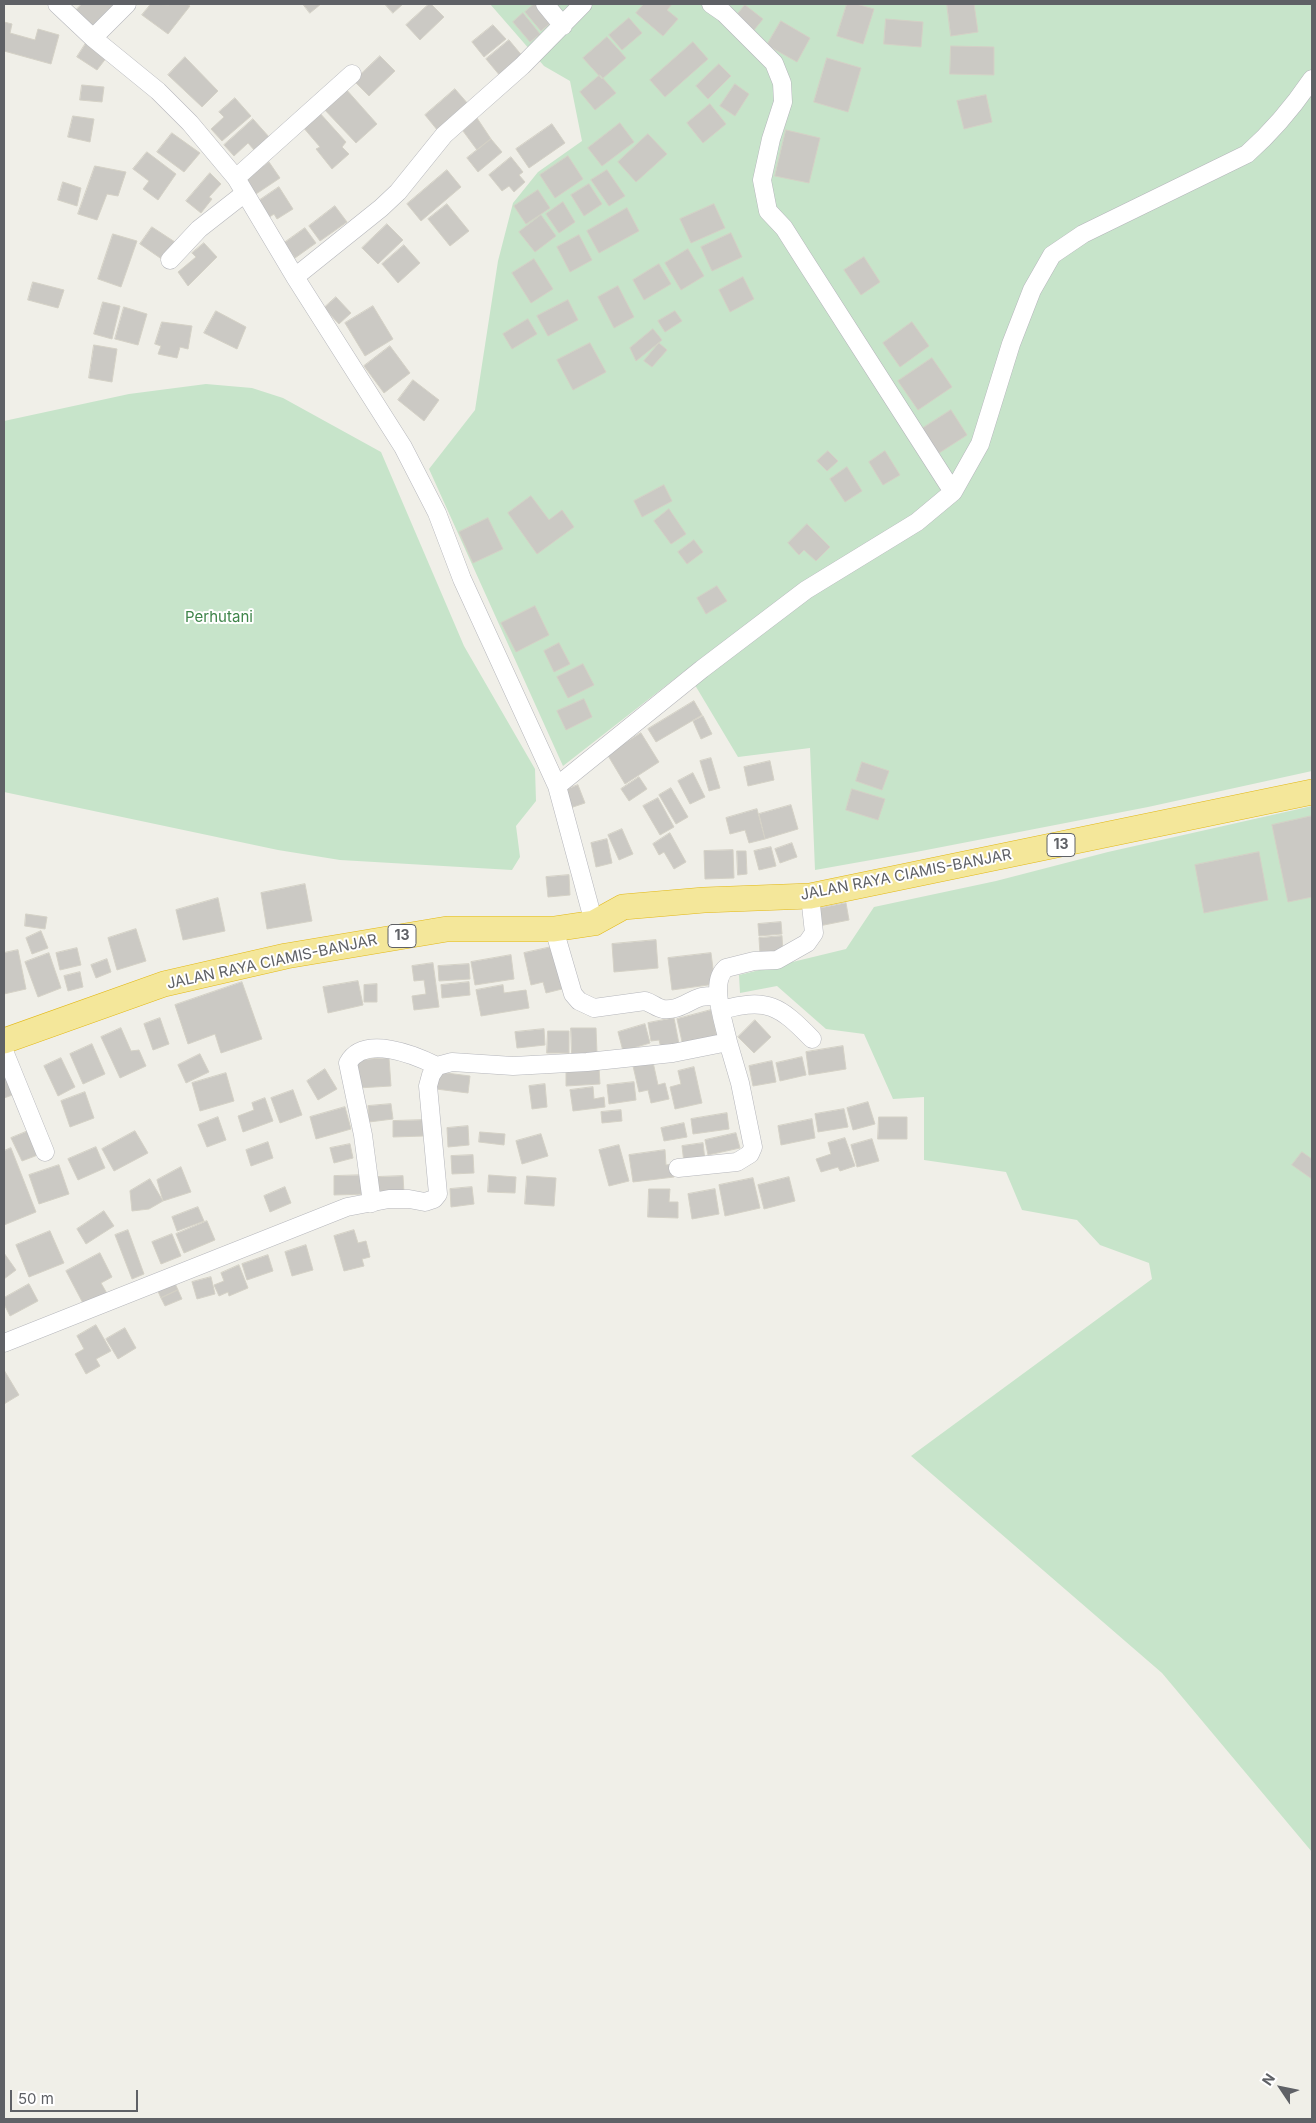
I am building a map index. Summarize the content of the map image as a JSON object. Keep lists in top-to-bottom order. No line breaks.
{"streets":{"highway":["13","JALAN RAYA CIAMIS-BANJAR"]},"parks":["Perhutani"],"scale_bar":"50 m","north":"top left"}
